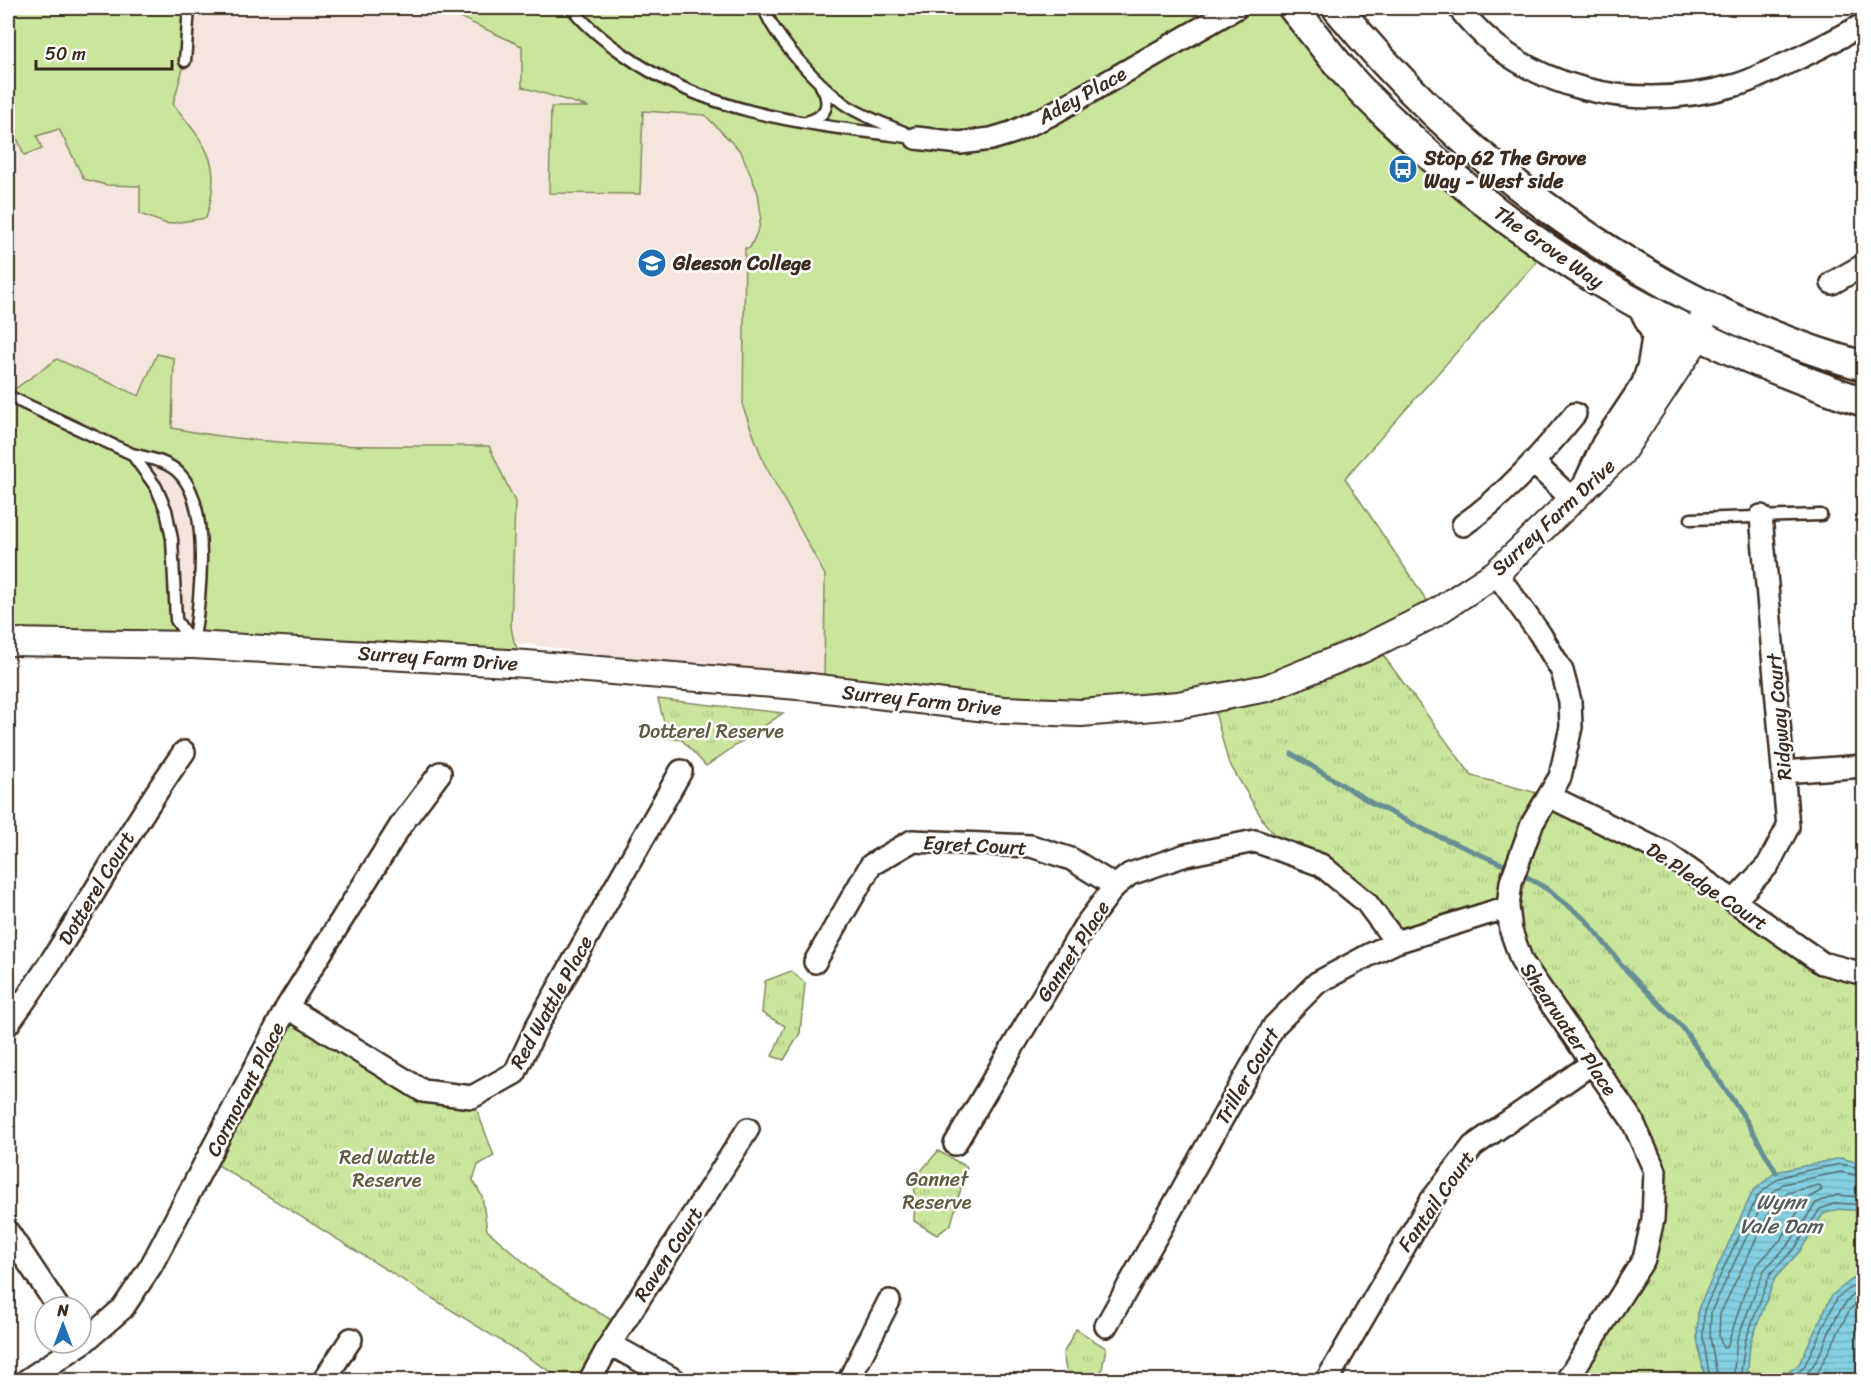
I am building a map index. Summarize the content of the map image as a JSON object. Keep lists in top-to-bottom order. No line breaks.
{"streets":{"main road":["The Grove Way"],"street":["Adey Place","Surrey Farm Drive","Ridgway Court","Egret Court","De Pledge Court","Dotterel Court","Gannet Place","Red Wattle Place","Shearwater Place","Triller Court","Cormorant Place","Fantail Court","Raven Court"]},"crossings":[["The Grove Way","Surrey Farm Drive"],["Surrey Farm Drive","Shearwater Place"],["Ridgway Court","De Pledge Court"],["Egret Court","Gannet Place"],["De Pledge Court","Shearwater Place"],["Gannet Place","Triller Court"],["Red Wattle Place","Cormorant Place"],["Shearwater Place","Triller Court"],["Shearwater Place","Fantail Court"]],"water":["Wynn Vale Dam"],"parks":["Dotterel Reserve","Red Wattle Reserve","Gannet Reserve"],"places":{"bus stop":["Stop 62 The Grove Way - West side"],"school or university":["Gleeson College"]},"scale_bar":"50 m","north":"top"}
